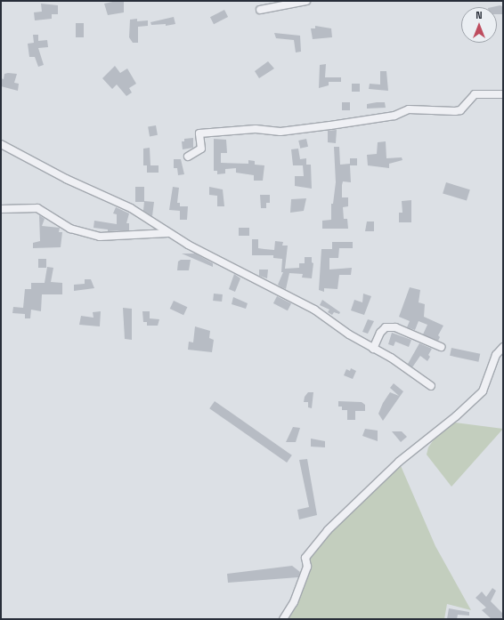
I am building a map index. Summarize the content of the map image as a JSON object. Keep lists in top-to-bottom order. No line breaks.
{"north":"top"}
